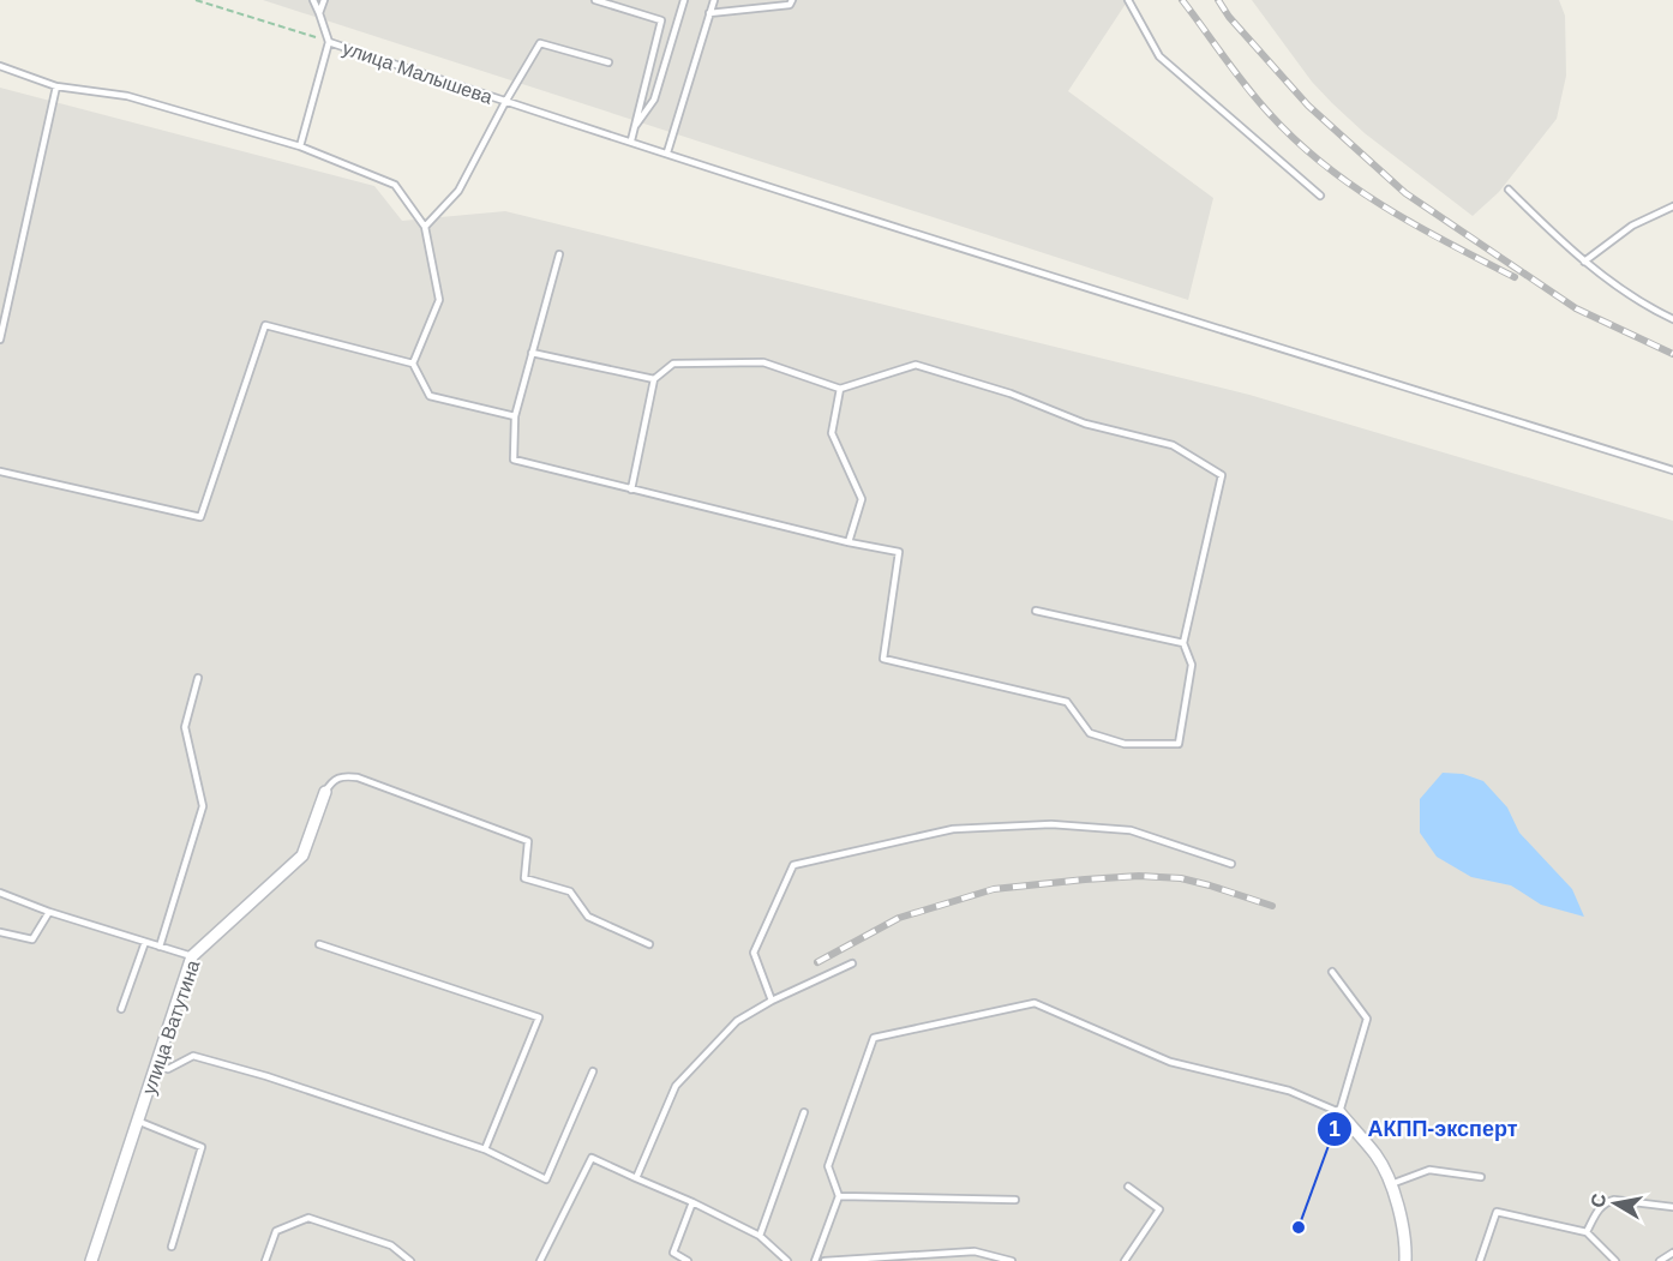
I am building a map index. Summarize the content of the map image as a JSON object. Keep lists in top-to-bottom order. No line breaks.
{"streets":{"street":["улица Ватутина"],"lane":["улица Малышева"]},"places":["АКПП-эксперт"],"north":"left"}
